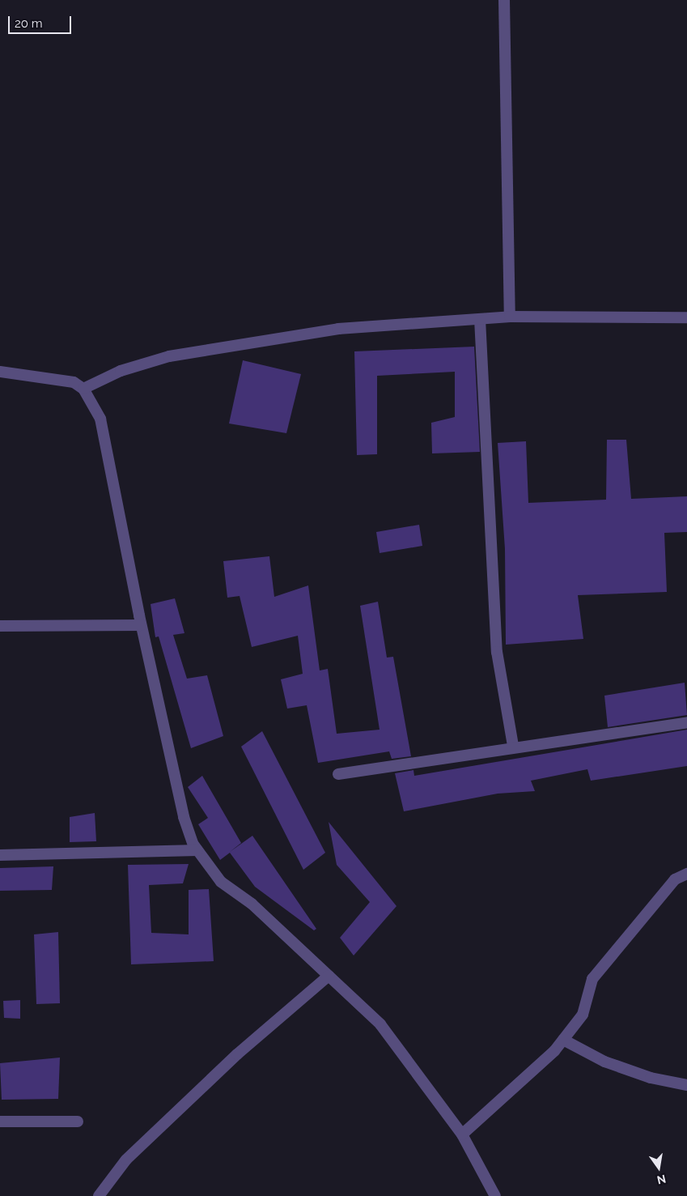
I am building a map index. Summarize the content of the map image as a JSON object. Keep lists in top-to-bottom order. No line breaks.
{"scale_bar":"20 m","north":"bottom"}
